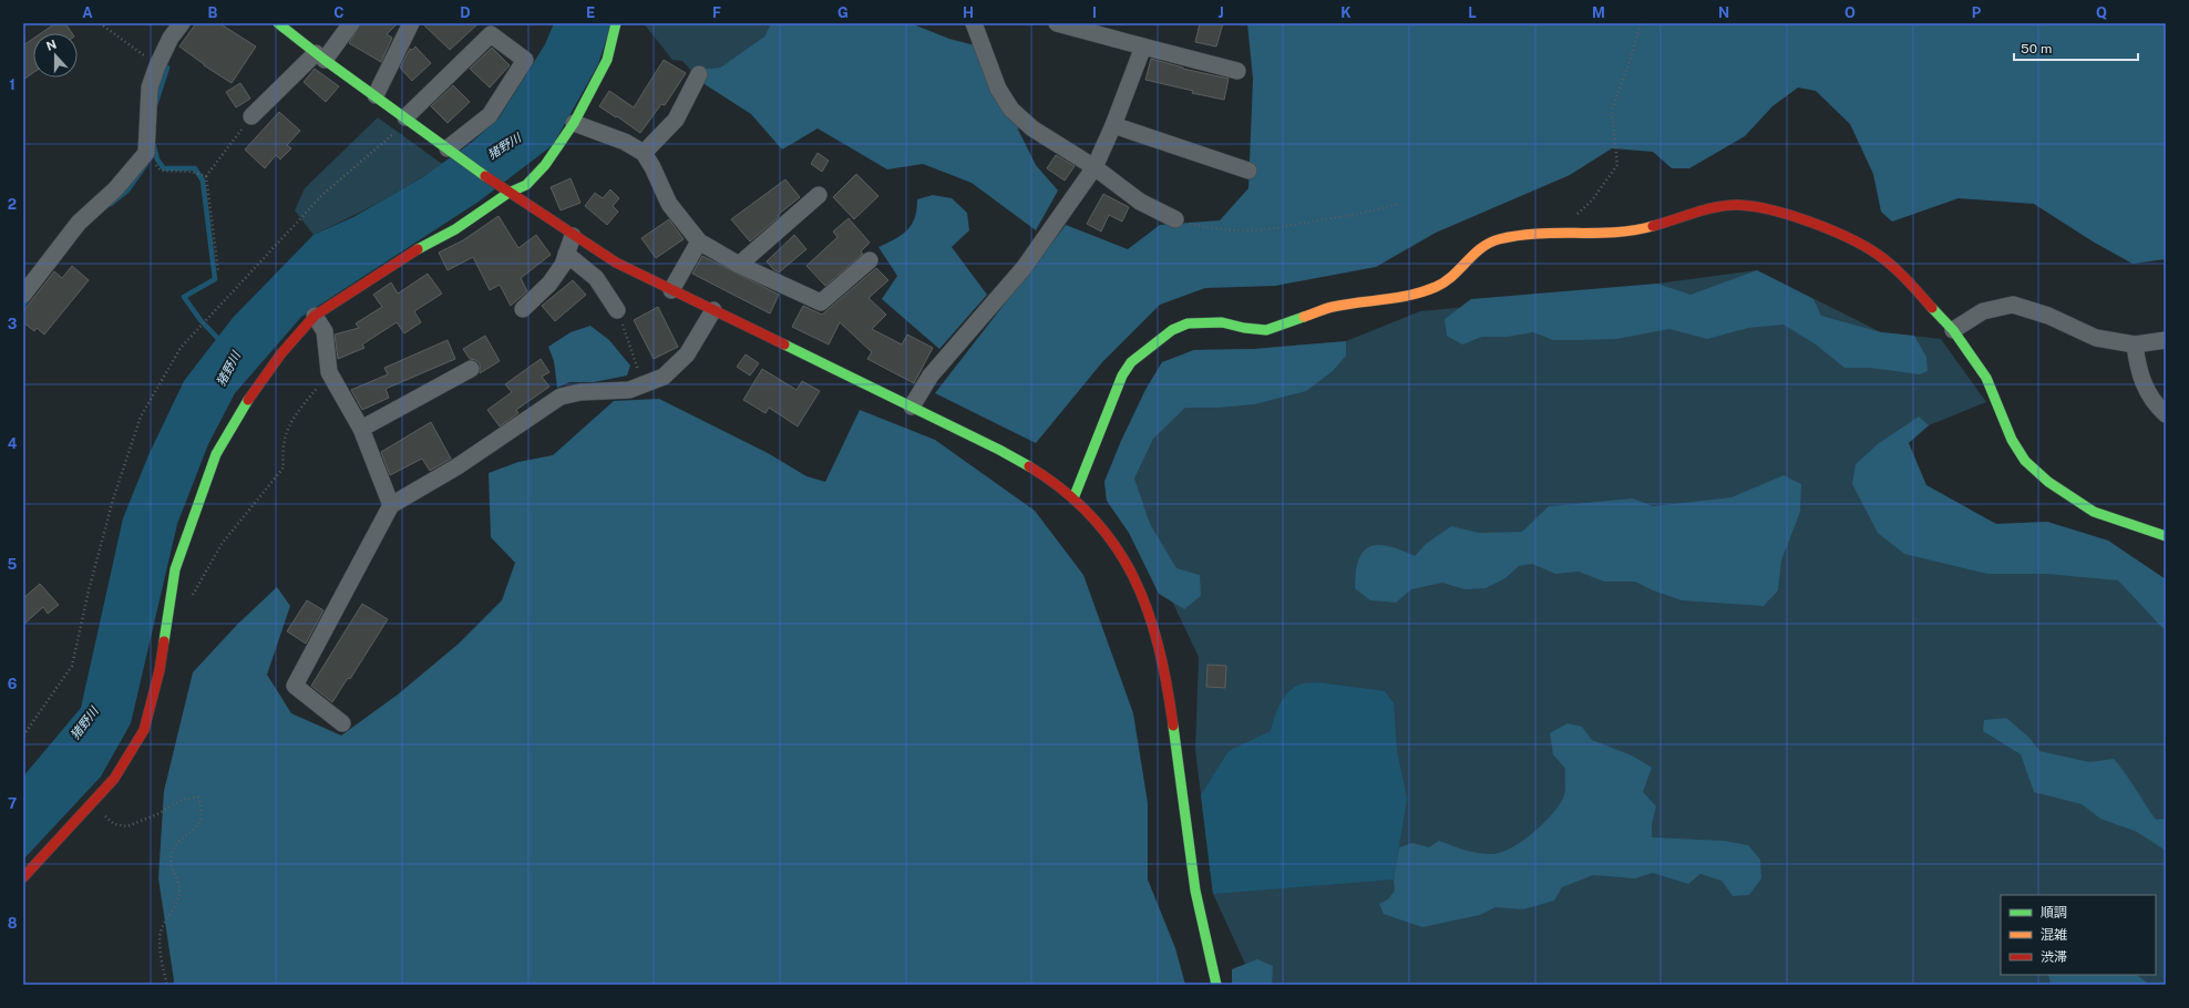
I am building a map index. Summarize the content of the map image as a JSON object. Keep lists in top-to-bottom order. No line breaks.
{"water":["猪野川"],"legend":["順調","混雑","渋滞"],"scale_bar":"50 m","north":"top","grid":{"columns":["A","B","C","D","E","F","G","H","I","J","K","L","M","N","O","P","Q"],"rows":["1","2","3","4","5","6","7","8"]}}
